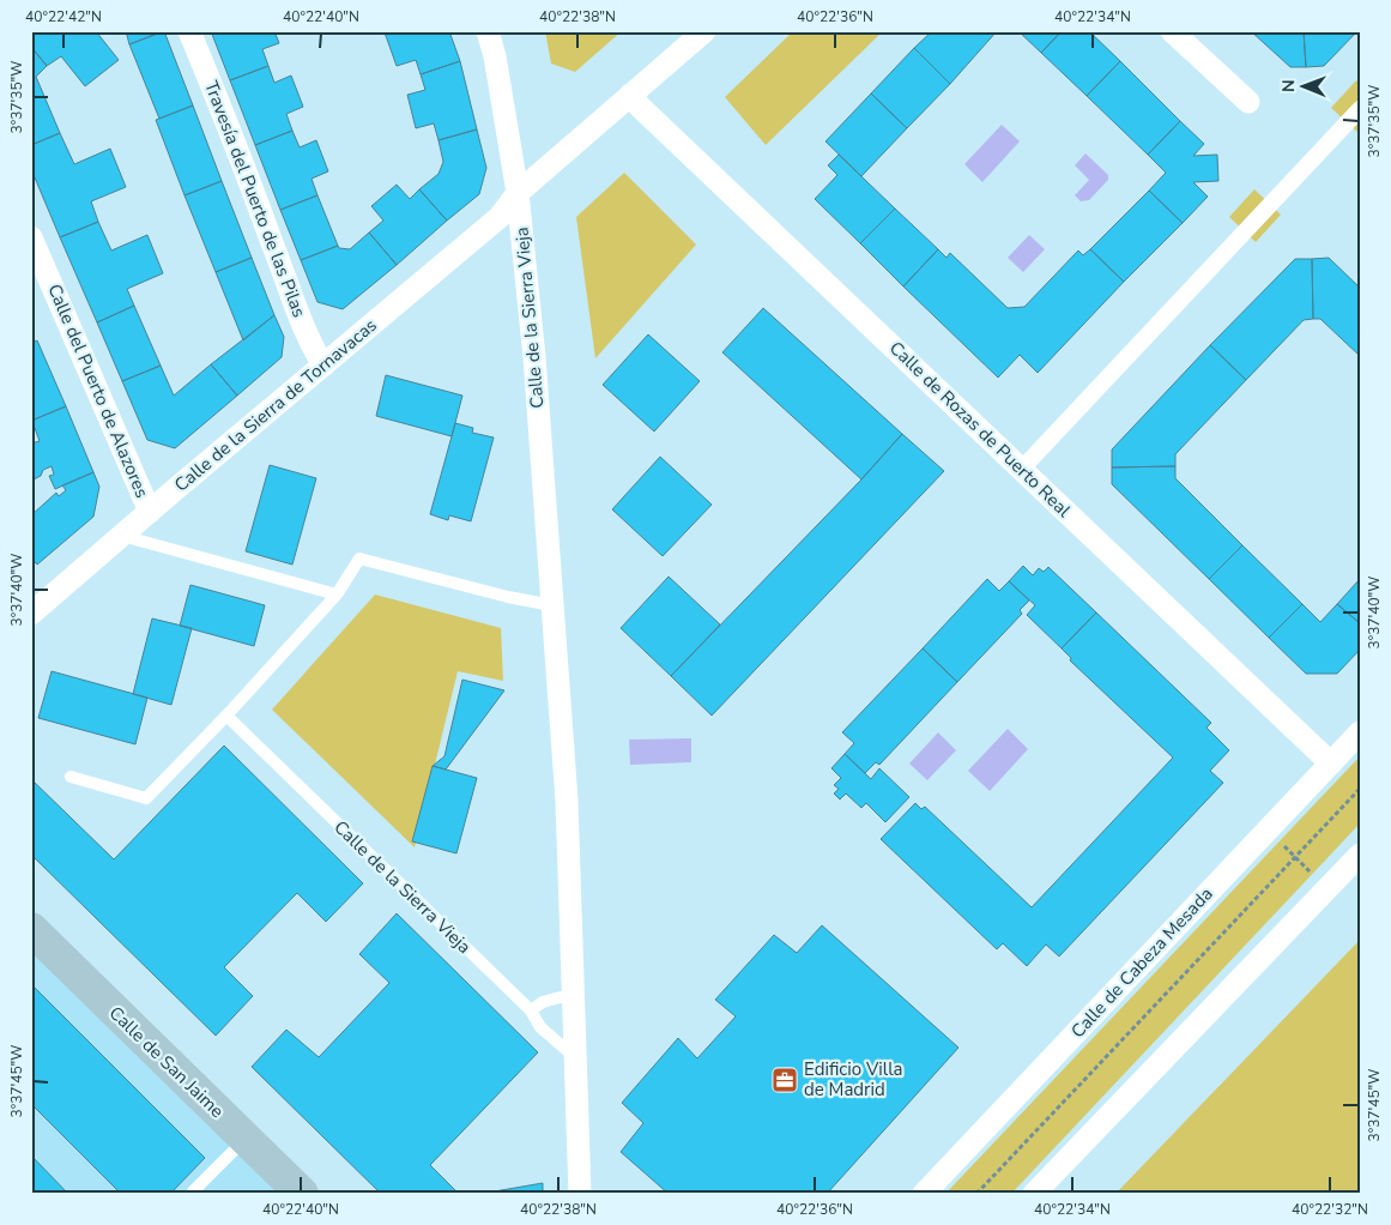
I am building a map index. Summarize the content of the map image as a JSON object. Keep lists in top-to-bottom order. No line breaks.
{"streets":{"main road":["Calle de San Jaime"],"street":["Travesía del Puerto de las Pilas","Calle de la Sierra Vieja","Calle del Puerto de Alazores","Calle de la Sierra de Tornavacas","Calle de Rozas de Puerto Real","Calle de Cabeza Mesada"]},"crossings":[["Travesía del Puerto de las Pilas","Calle de la Sierra de Tornavacas"],["Calle de la Sierra Vieja","Calle de la Sierra de Tornavacas"],["Calle del Puerto de Alazores","Calle de la Sierra de Tornavacas"],["Calle de la Sierra de Tornavacas","Calle de Rozas de Puerto Real"],["Calle de Rozas de Puerto Real","Calle de Cabeza Mesada"]],"places":{"office":["Edificio Villa de Madrid"]},"north":"left","coordinates":["40°22'42\"N","40°22'40\"N","40°22'38\"N","40°22'36\"N","40°22'34\"N","3°37'35\"W","3°37'40\"W","3°37'45\"W","40°22'32\"N"]}
